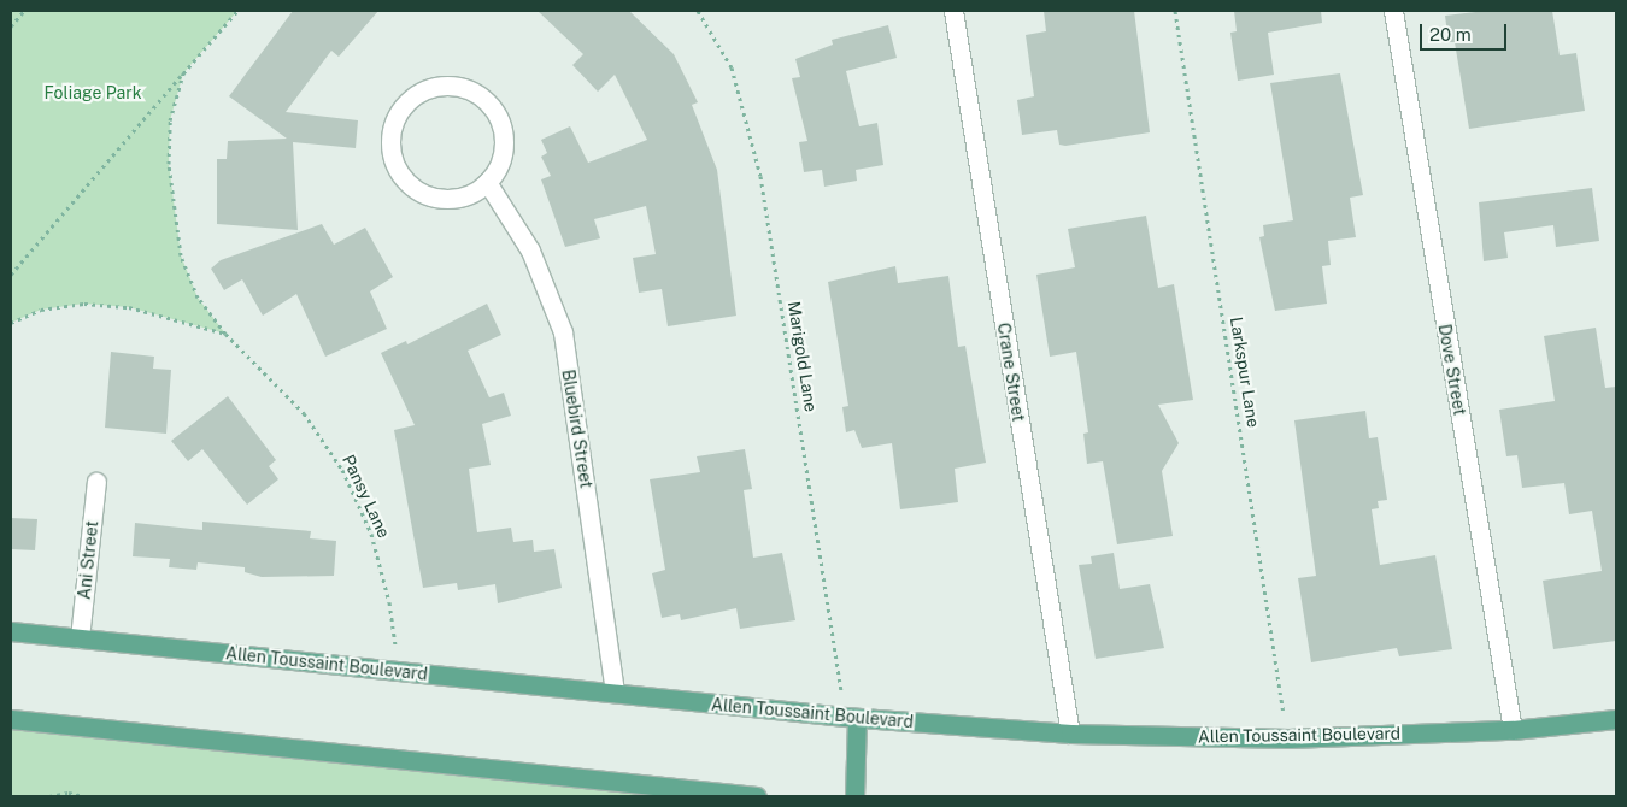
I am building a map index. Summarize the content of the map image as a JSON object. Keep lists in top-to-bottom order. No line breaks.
{"streets":{"main road":["Allen Toussaint Boulevard"],"street":["Dove Street","Crane Street","Bluebird Street","Ani Street"],"path":["Marigold Lane","Larkspur Lane","Pansy Lane"]},"crossings":[["Marigold Lane","Allen Toussaint Boulevard"],["Dove Street","Allen Toussaint Boulevard"],["Crane Street","Allen Toussaint Boulevard"],["Larkspur Lane","Allen Toussaint Boulevard"],["Bluebird Street","Allen Toussaint Boulevard"],["Pansy Lane","Allen Toussaint Boulevard"],["Ani Street","Allen Toussaint Boulevard"]],"parks":["Foliage Park"],"scale_bar":"20 m"}
